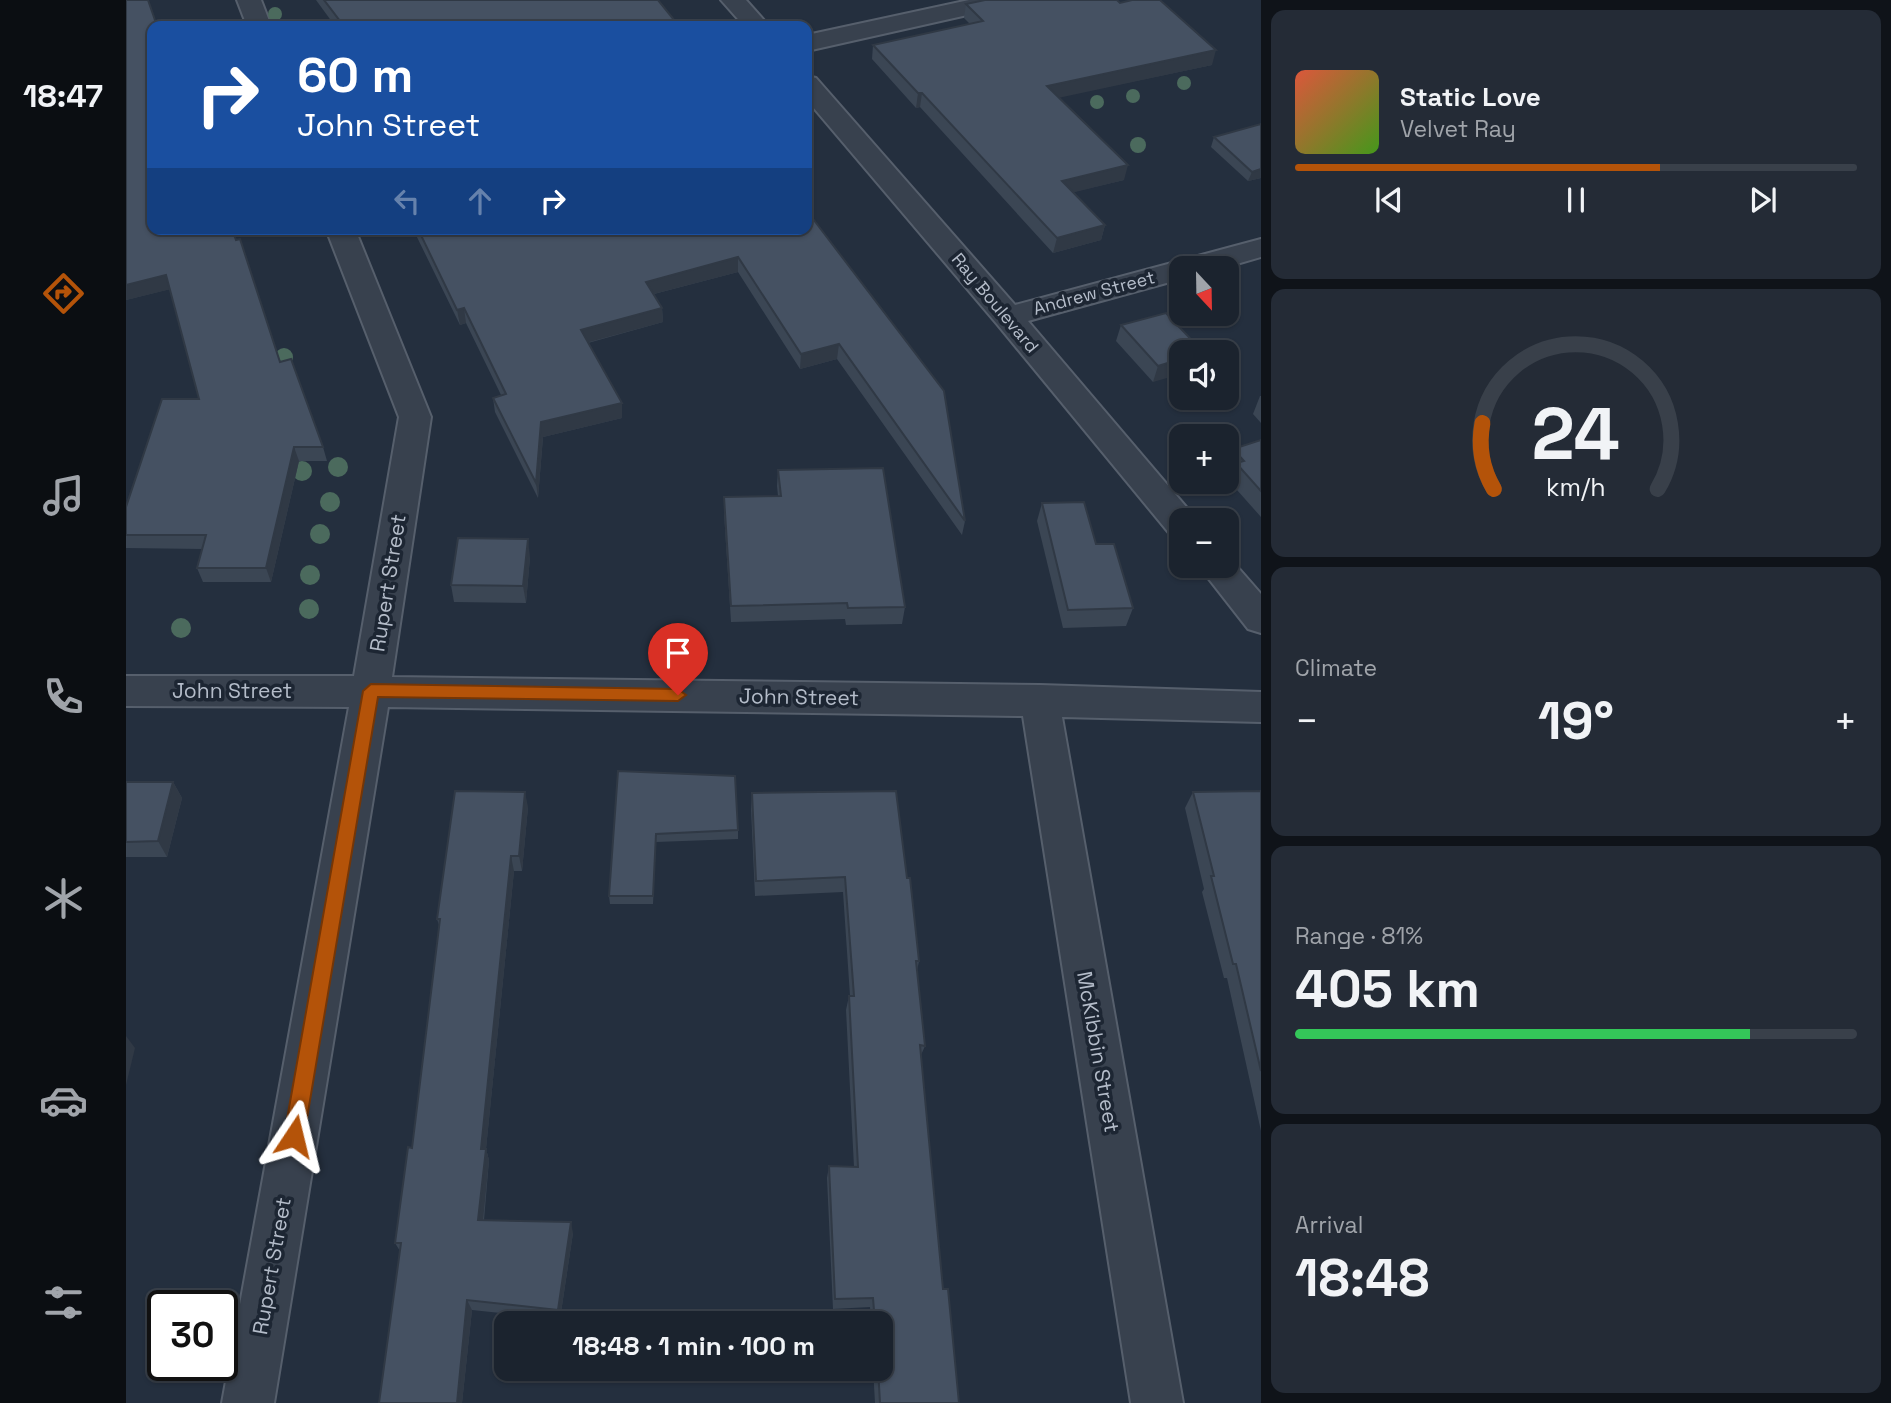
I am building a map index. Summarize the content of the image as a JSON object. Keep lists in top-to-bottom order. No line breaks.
{"streets":{"street":["Andrew Street","Ray Boulevard","Rupert Street","John Street","McKibbin Street"]},"crossings":[["Andrew Street","Ray Boulevard"],["Rupert Street","John Street"],["John Street","McKibbin Street"]],"north":"bottom","page":{"tabs":"18:47","turn":["60 m","John Street"],"song":["Static Love","Velvet Ray"],"map_buttons":["+","−"],"tile":["Climate",["Range · 81%","405 km"],["Arrival","18:48"]],"heat":["−","19°","+"],"limit":"30","trip":"18:48 · 1 min · 100 m","gauge":["24","km/h"]}}
